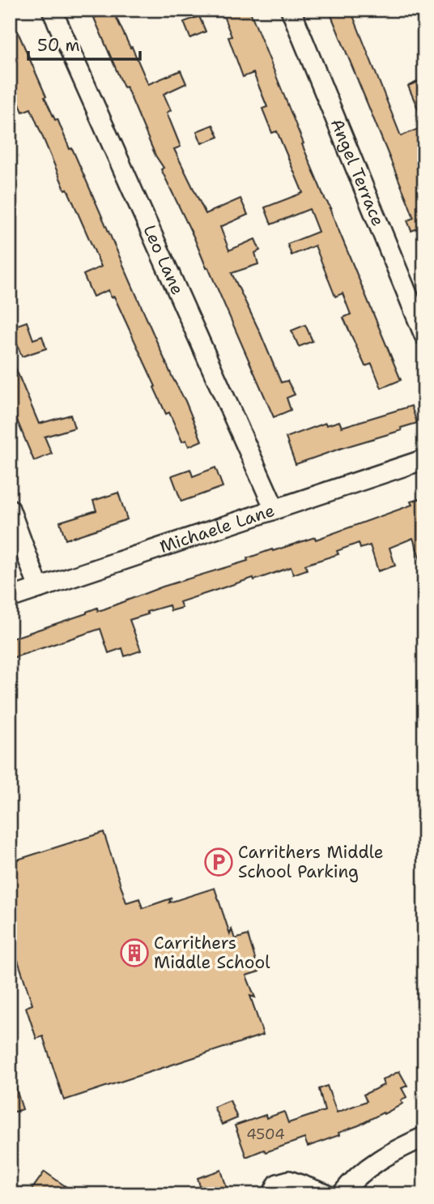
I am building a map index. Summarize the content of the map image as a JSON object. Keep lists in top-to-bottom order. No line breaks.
{"streets":{"street":["Angel Terrace","Leo Lane","Michaele Lane"]},"crossings":[["Leo Lane","Michaele Lane"]],"places":{"parking":["Carrithers Middle School Parking"],"building":["Carrithers Middle School"]},"house_numbers":["4504"],"scale_bar":"50 m"}
